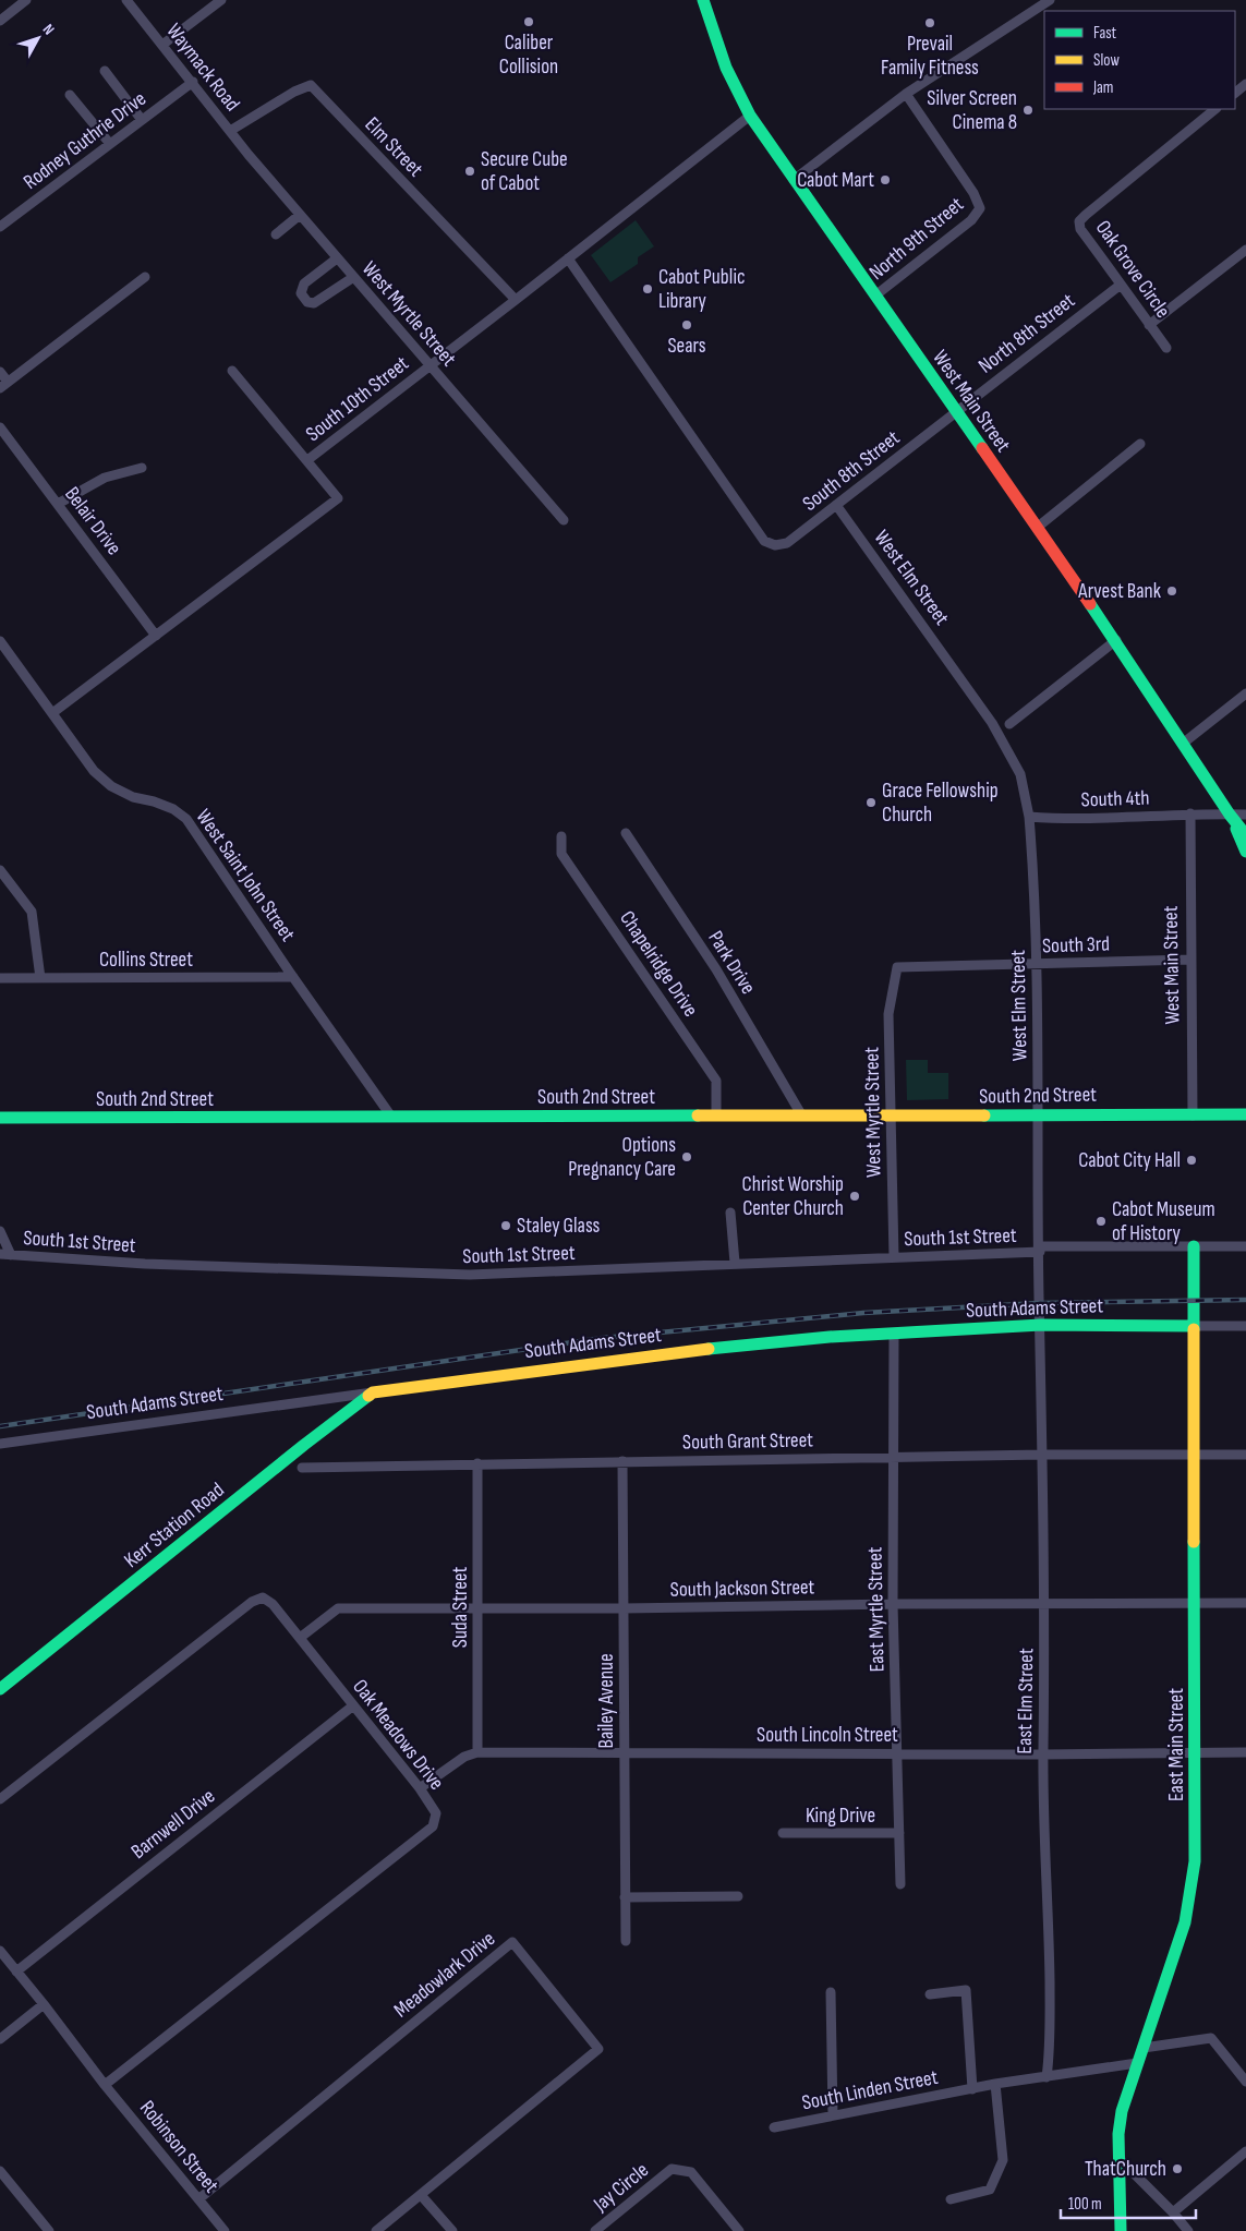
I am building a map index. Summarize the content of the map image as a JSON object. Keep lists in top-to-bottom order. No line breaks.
{"streets":{"main road":["West Main Street","South 2nd Street","South Adams Street","Kerr Station Road","East Main Street"],"street":["Waymack Road","Rodney Guthrie Drive","Elm Street","North 9th Street","Oak Grove Circle","West Myrtle Street","North 8th Street","South 10th Street","South 8th Street","Belair Drive","West Elm Street","South 4th","West Saint John Street","South 3rd","Collins Street","Park Drive","Chapelridge Drive","South 1st Street","South Grant Street","South Jackson Street","Suda Street","East Myrtle Street","Bailey Avenue","East Elm Street","Oak Meadows Drive","South Lincoln Street","King Drive","Barnwell Drive","Meadowlark Drive","South Linden Street","Robinson Street","Jay Circle"]},"crossings":[["Waymack Road","Rodney Guthrie Drive"],["Waymack Road","Elm Street"],["Waymack Road","West Myrtle Street"],["Elm Street","West Myrtle Street"],["Elm Street","South 10th Street"],["North 9th Street","West Main Street"],["Oak Grove Circle","North 8th Street"],["West Myrtle Street","South 10th Street"],["West Myrtle Street","South 3rd"],["West Myrtle Street","South 2nd Street"],["West Myrtle Street","South 1st Street"],["North 8th Street","West Main Street"],["North 8th Street","South 8th Street"],["South 10th Street","West Main Street"],["South 10th Street","South 8th Street"],["South 10th Street","Belair Drive"],["South 10th Street","West Saint John Street"],["West Main Street","South 8th Street"],["West Main Street","South 4th"],["West Main Street","South 3rd"],["West Main Street","South 2nd Street"],["South 8th Street","West Elm Street"],["West Elm Street","South 4th"],["West Elm Street","South 3rd"],["West Elm Street","South 2nd Street"],["West Elm Street","South 1st Street"],["West Elm Street","South Adams Street"],["West Elm Street","East Elm Street"],["West Saint John Street","Collins Street"],["West Saint John Street","South 2nd Street"],["Park Drive","South 2nd Street"],["Chapelridge Drive","South 2nd Street"],["South 1st Street","East Main Street"],["South Adams Street","Kerr Station Road"],["South Adams Street","East Myrtle Street"],["South Adams Street","East Elm Street"],["South Adams Street","East Main Street"],["South Grant Street","Suda Street"],["South Grant Street","East Myrtle Street"],["South Grant Street","Bailey Avenue"],["South Grant Street","East Elm Street"],["South Grant Street","East Main Street"],["South Jackson Street","Suda Street"],["South Jackson Street","East Myrtle Street"],["South Jackson Street","Bailey Avenue"],["South Jackson Street","East Elm Street"],["South Jackson Street","Oak Meadows Drive"],["South Jackson Street","East Main Street"],["Suda Street","South Lincoln Street"],["East Myrtle Street","South Lincoln Street"],["East Myrtle Street","King Drive"],["Bailey Avenue","South Lincoln Street"],["East Elm Street","South Lincoln Street"],["East Elm Street","South Linden Street"],["Oak Meadows Drive","South Lincoln Street"],["Oak Meadows Drive","Barnwell Drive"],["Oak Meadows Drive","Robinson Street"],["South Lincoln Street","East Main Street"],["East Main Street","South Linden Street"],["Meadowlark Drive","Robinson Street"]],"places":["Caliber Collision","Prevail Family Fitness","Silver Screen Cinema 8","Secure Cube of Cabot","Cabot Mart","Cabot Public Library","Sears","Arvest Bank","Grace Fellowship Church","Options Pregnancy Care","Cabot City Hall","Christ Worship Center Church","Cabot Museum of History","Staley Glass","ThatChurch"],"legend":["Fast","Slow","Jam"],"scale_bar":"100 m","north":"top right"}
